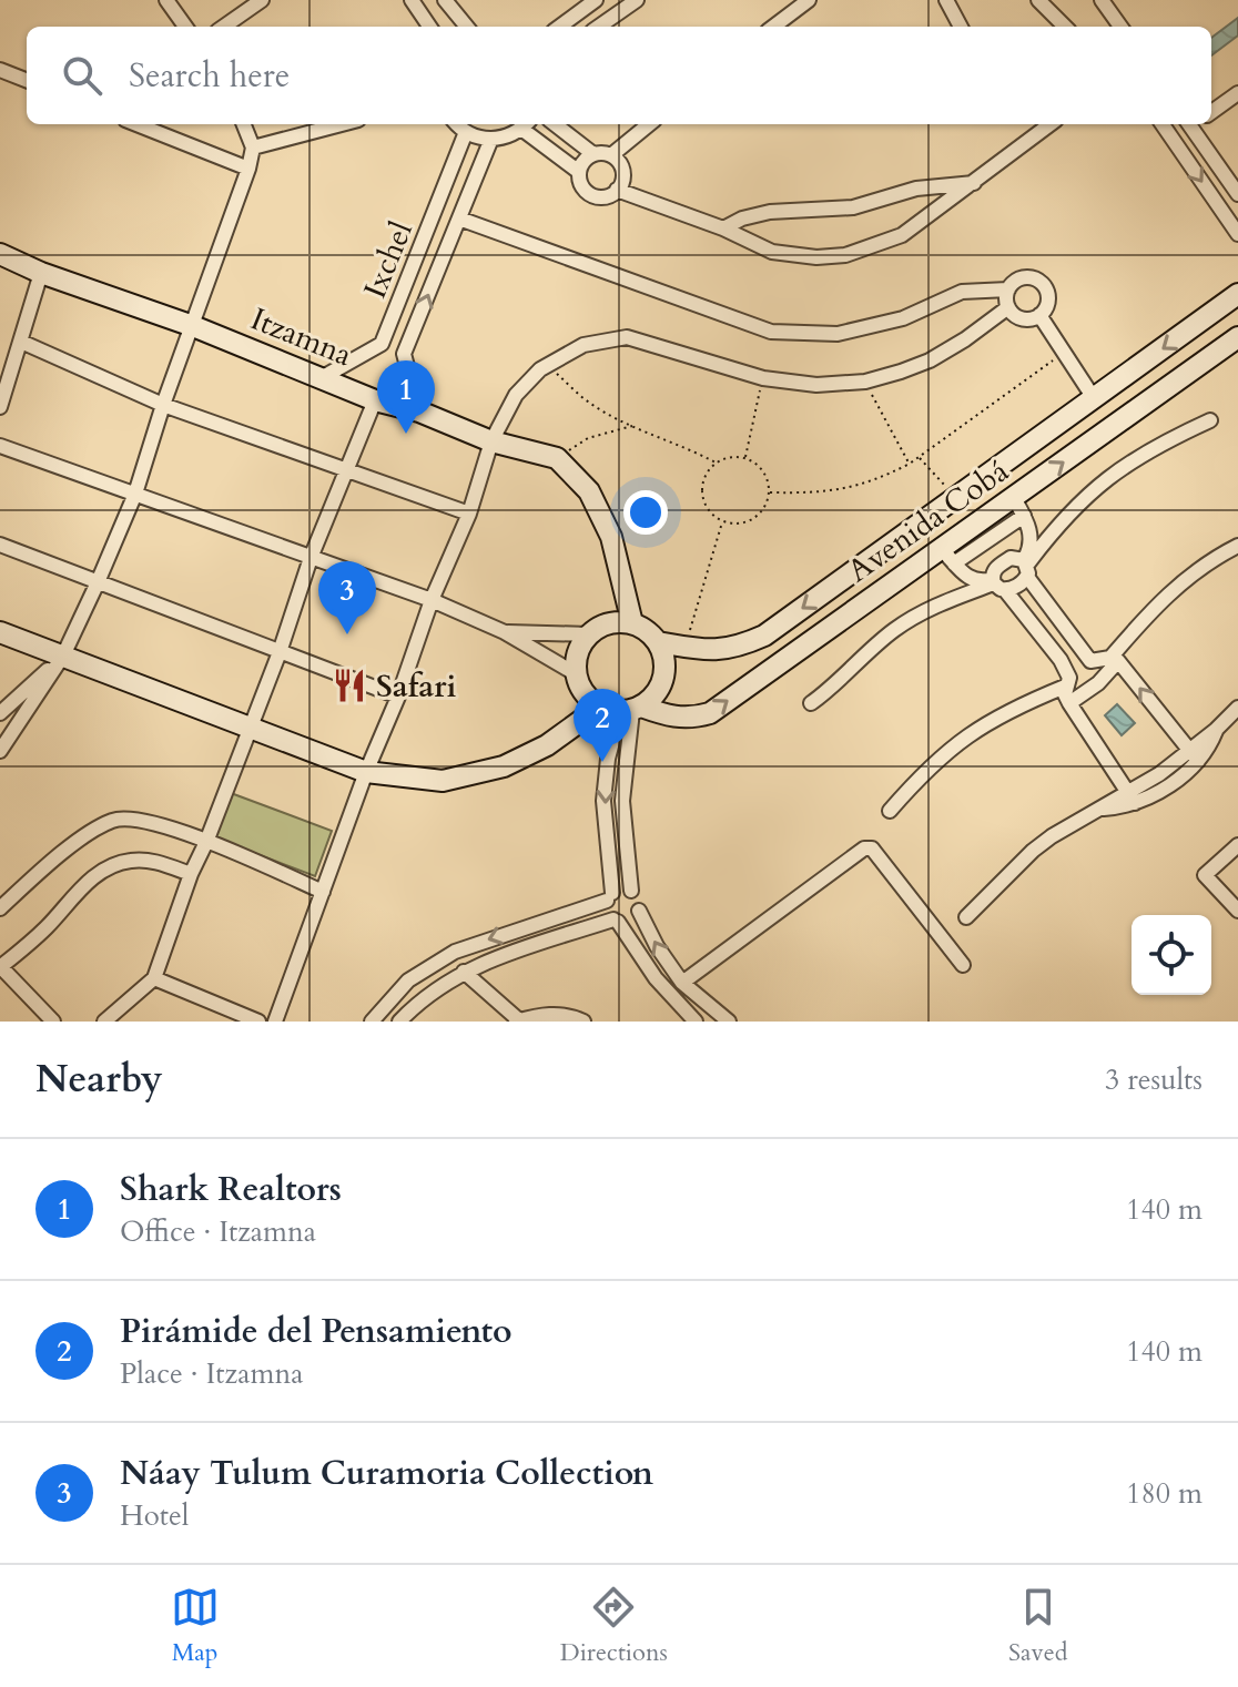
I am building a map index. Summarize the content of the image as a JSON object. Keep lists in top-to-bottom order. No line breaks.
{"streets":{"street":["Ixchel","Itzamna","Avenida Cobá"]},"crossings":[["Ixchel","Itzamna"]],"places":{"restaurant":["Safari"]},"page":{"search":"Search here","pins":["1","3","2"],"heading":["Nearby","3 results"],"list":[{"mark":"1","name":"Shark Realtors","note":"Office · Itzamna","value":"140 m"},{"mark":"2","name":"Pirámide del Pensamiento","note":"Place · Itzamna","value":"140 m"},{"mark":"3","name":"Náay Tulum Curamoria Collection","note":"Hotel","value":"180 m"}],"nav":["Map","Directions","Saved"]}}
